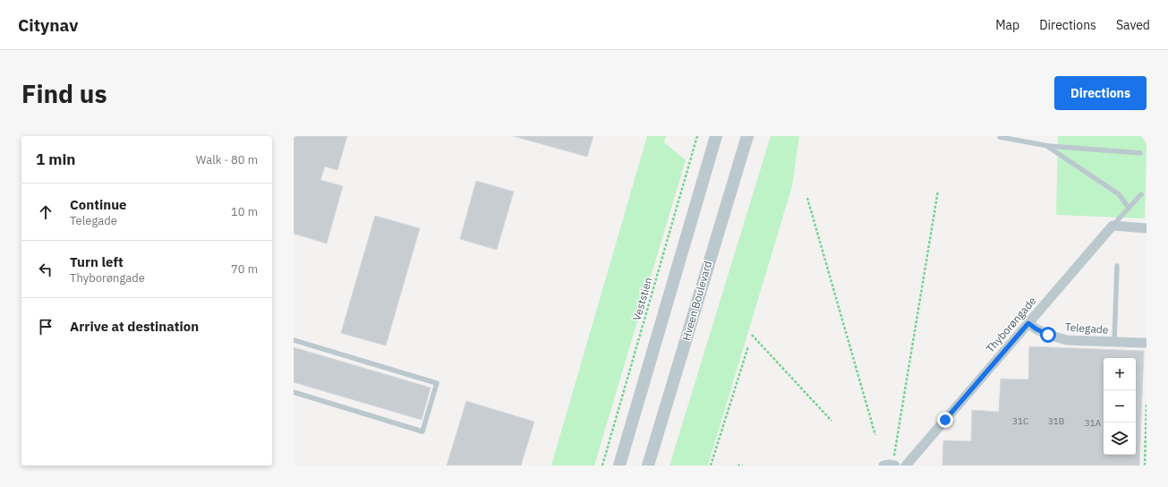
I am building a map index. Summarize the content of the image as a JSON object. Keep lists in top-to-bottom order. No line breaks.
{"streets":{"street":["Hveen Boulevard","Thyborøngade","Telegade"],"path":["Veststien"]},"crossings":[["Thyborøngade","Telegade"]],"house_numbers":["31C","31B","31A"],"page":{"header":"Citynav","nav":["Map","Directions","Saved"],"buttons":"Directions","title":"Find us","heading":["1 min","Walk · 80 m"],"list":[["Continue","Telegade","10 m"],["Turn left","Thyborøngade","70 m"],"Arrive at destination"],"map_buttons":["+","−"]}}
